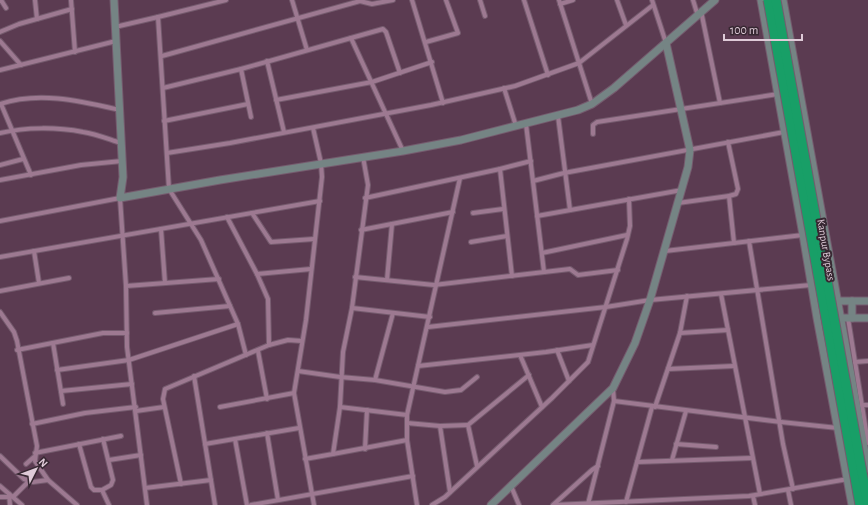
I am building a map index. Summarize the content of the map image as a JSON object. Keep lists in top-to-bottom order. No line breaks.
{"streets":{"highway":["Kanpur Bypass"]},"scale_bar":"100 m","north":"top right"}
